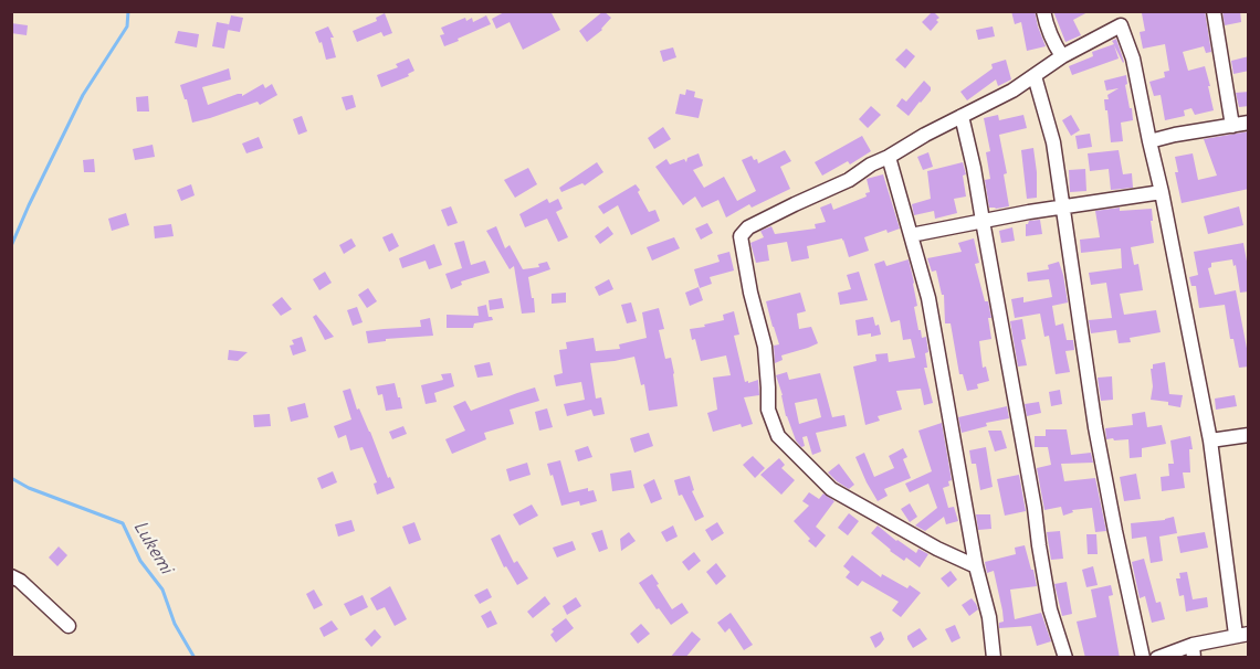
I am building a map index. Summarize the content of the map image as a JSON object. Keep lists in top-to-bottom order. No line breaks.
{"water":["Lukemi"]}
